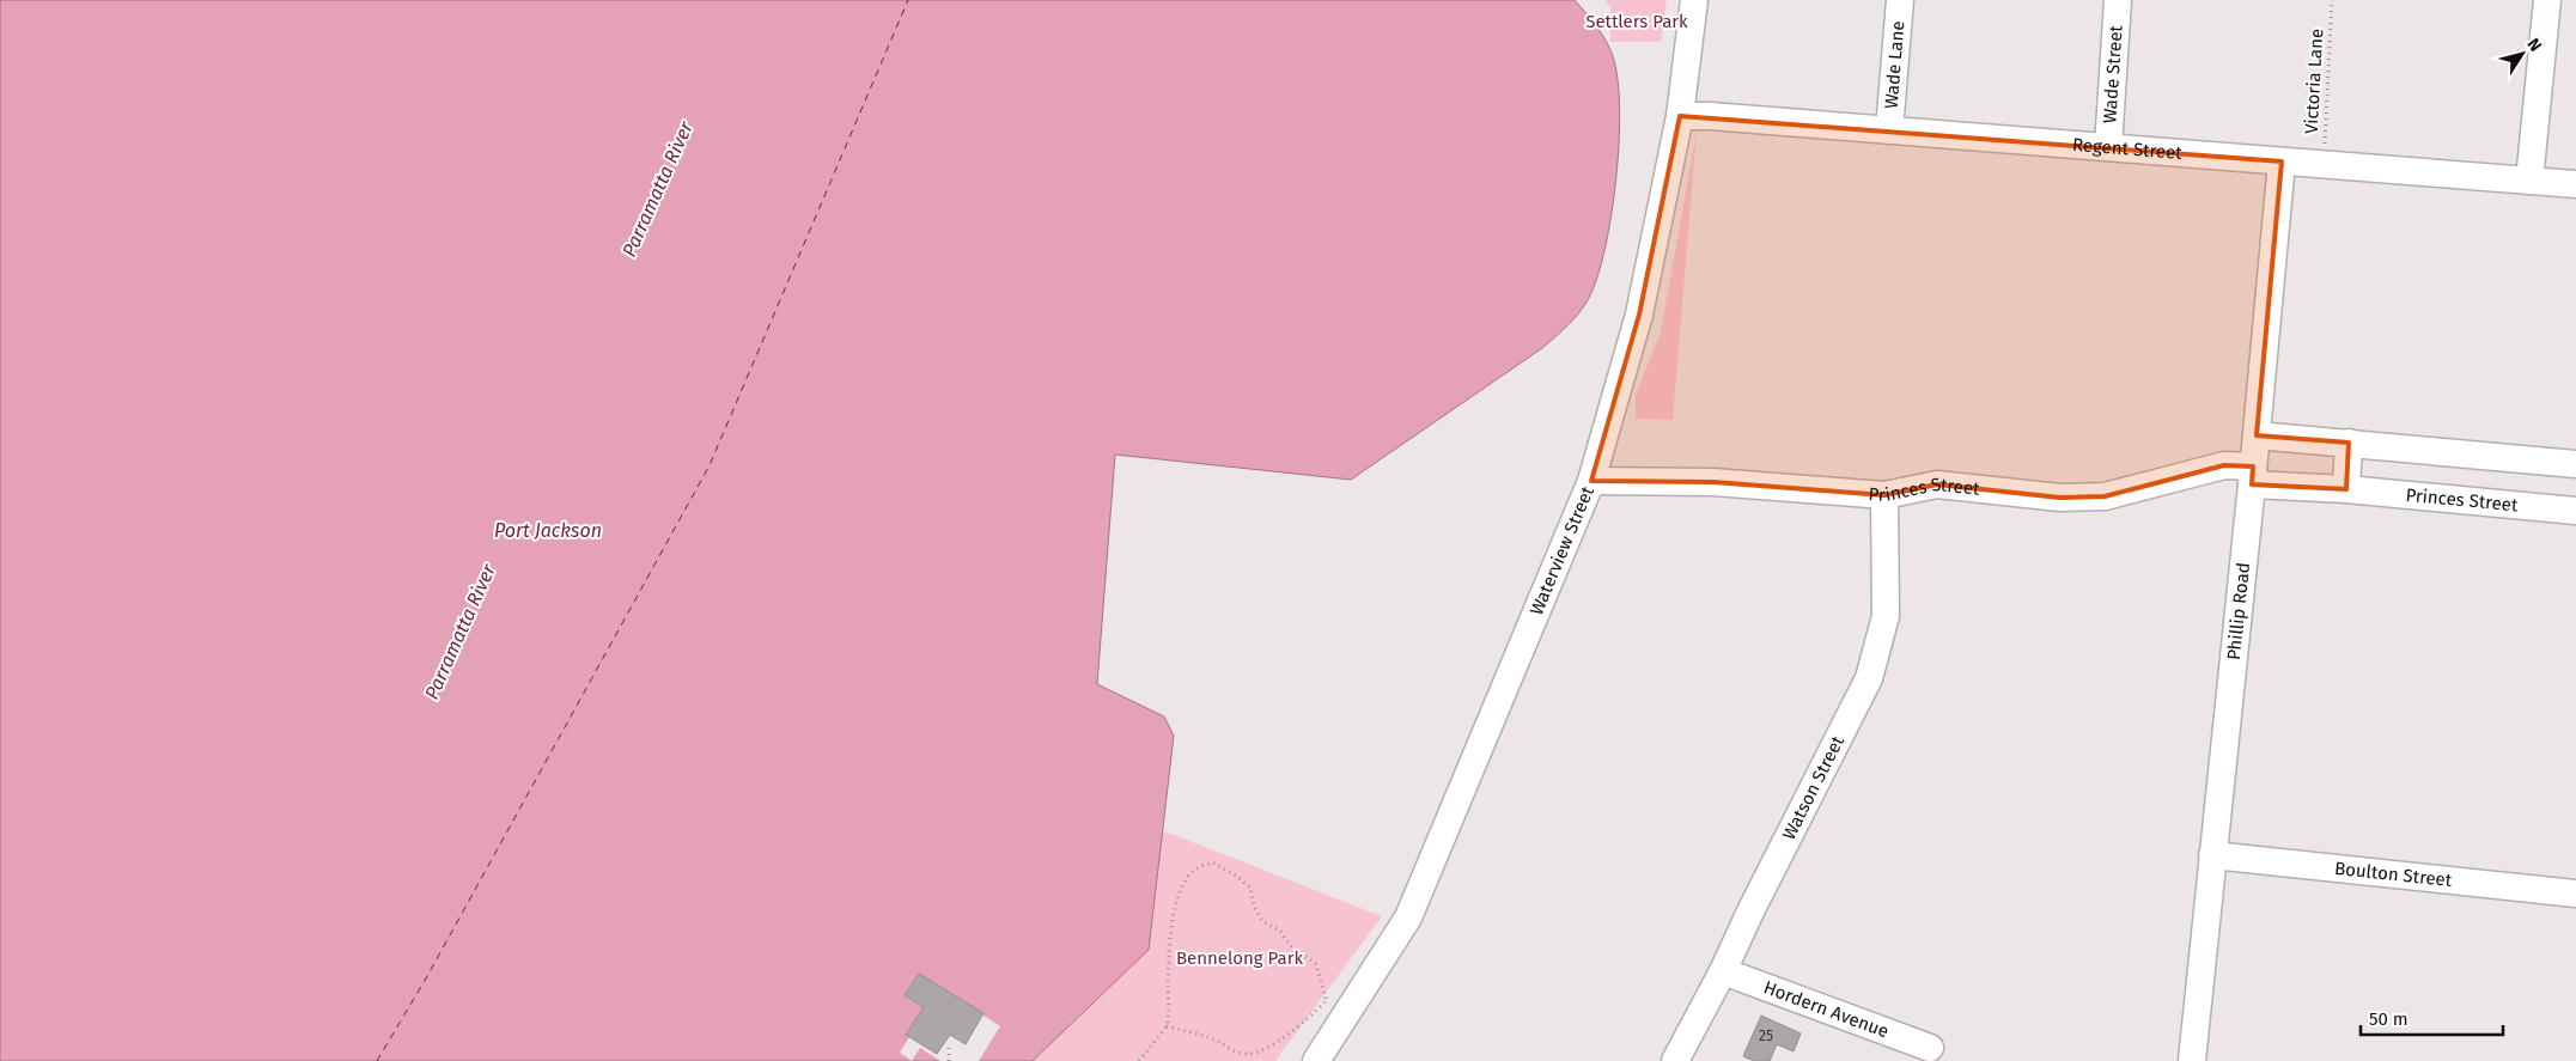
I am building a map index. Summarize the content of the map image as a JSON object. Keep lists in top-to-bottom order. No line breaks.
{"streets":{"street":["Wade Lane","Wade Street","Regent Street","Princes Street","Waterview Street","Phillip Road","Watson Street","Boulton Street","Hordern Avenue"],"path":["Victoria Lane"]},"crossings":[["Wade Lane","Regent Street"],["Wade Street","Regent Street"],["Victoria Lane","Regent Street"],["Regent Street","Waterview Street"],["Regent Street","Phillip Road"],["Princes Street","Waterview Street"],["Princes Street","Phillip Road"],["Princes Street","Watson Street"],["Phillip Road","Boulton Street"],["Watson Street","Hordern Avenue"]],"water":["Parramatta River","Port Jackson"],"parks":["Settlers Park","Bennelong Park"],"house_numbers":["25"],"scale_bar":"50 m","north":"top right"}
